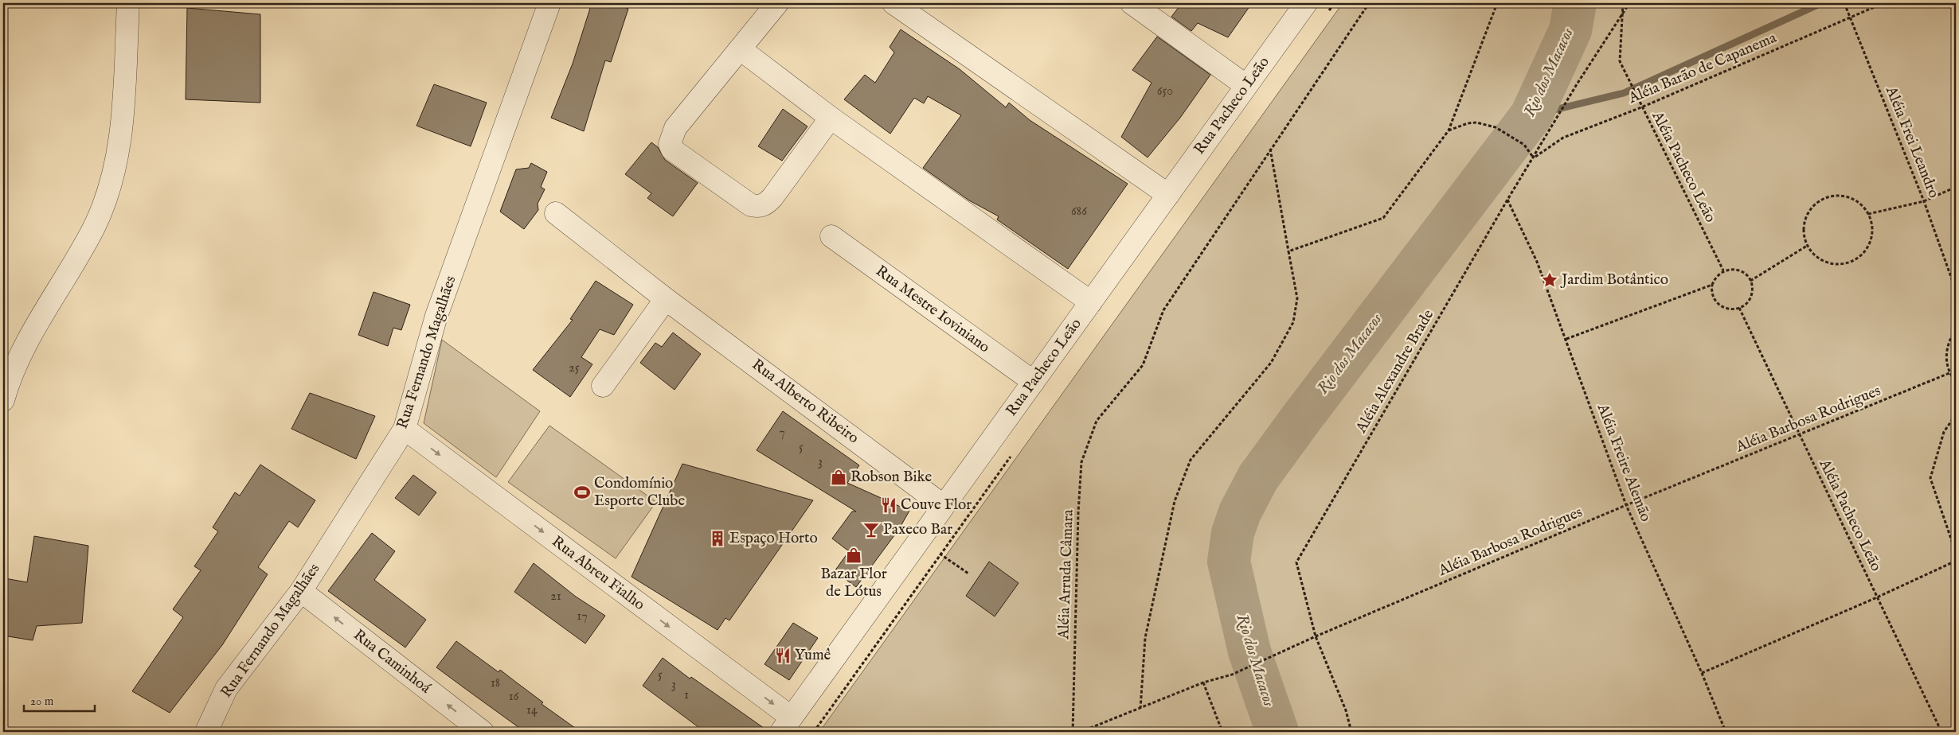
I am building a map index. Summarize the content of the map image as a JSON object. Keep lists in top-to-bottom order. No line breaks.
{"streets":{"street":["Rua Pacheco Leão","Rua Mestre Ioviniano","Rua Fernando Magalhães","Rua Alberto Ribeiro","Rua Abreu Fialho","Rua Caminhoá"],"path":["Aléia Barão de Capanema","Aléia Frei Leandro","Aléia Pacheco Leão","Aléia Alexandre Brade","Aléia Barbosa Rodrigues","Aléia Freire Alemão","Aléia Arruda Câmara"]},"crossings":[["Aléia Barão de Capanema","Aléia Frei Leandro"],["Aléia Barão de Capanema","Aléia Pacheco Leão"],["Aléia Barão de Capanema","Aléia Alexandre Brade"],["Rua Pacheco Leão","Rua Mestre Ioviniano"],["Rua Pacheco Leão","Rua Alberto Ribeiro"],["Rua Pacheco Leão","Rua Abreu Fialho"],["Aléia Pacheco Leão","Aléia Alexandre Brade"],["Aléia Pacheco Leão","Aléia Barbosa Rodrigues"],["Rua Fernando Magalhães","Rua Abreu Fialho"],["Rua Fernando Magalhães","Rua Caminhoá"],["Aléia Alexandre Brade","Aléia Barbosa Rodrigues"],["Aléia Alexandre Brade","Aléia Freire Alemão"],["Aléia Barbosa Rodrigues","Aléia Freire Alemão"]],"one_way":["Rua Abreu Fialho","Rua Caminhoá"],"water":["Rio dos Macacos"],"places":{"place":["Jardim Botântico"],"shop":["Robson Bike","Bazar Flor de Lótus"],"sports":["Condomínio Esporte Clube"],"restaurant":["Couve Flor","Yumê"],"bar":["Paxeco Bar"],"building":["Espaço Horto"]},"house_numbers":["650","686","25","7","5","3","21","17","5","18","3","1","16","14"],"scale_bar":"20 m"}
